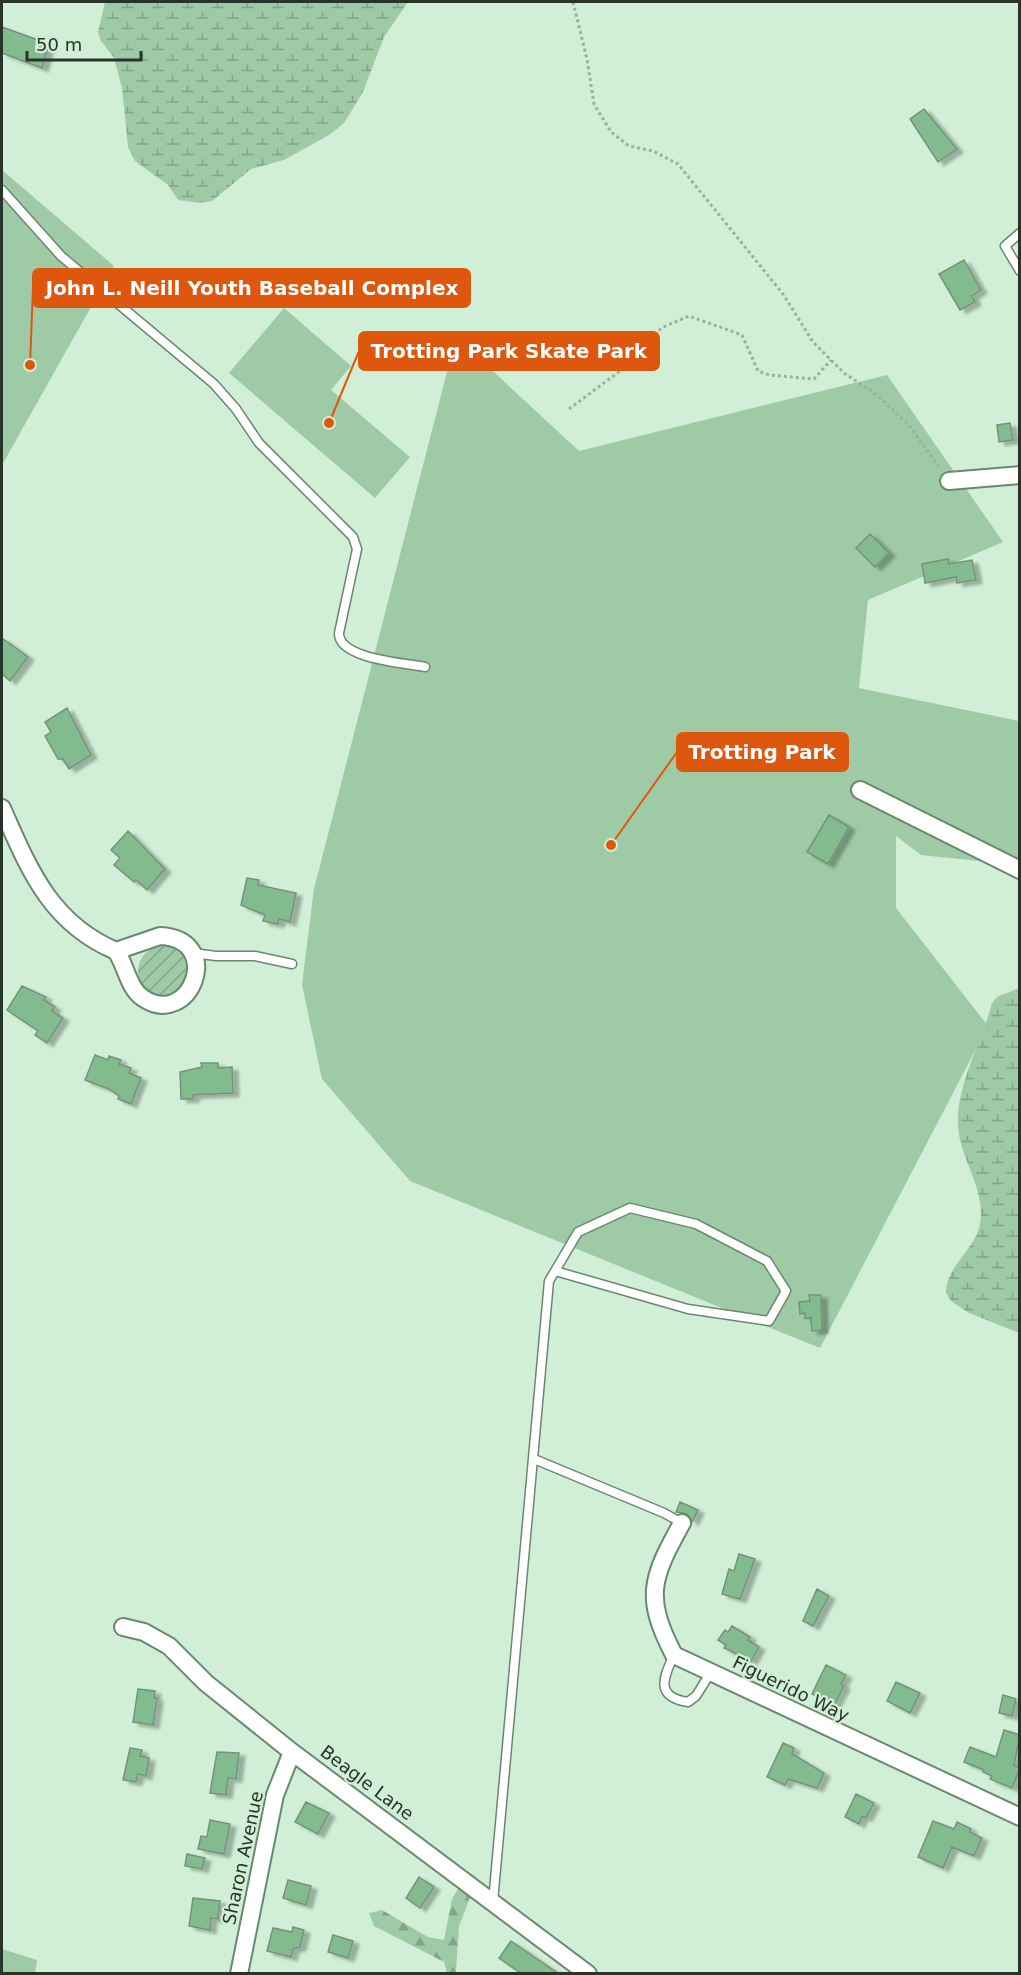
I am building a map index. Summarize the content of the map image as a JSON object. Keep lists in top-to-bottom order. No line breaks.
{"streets":{"street":["Figuerido Way","Beagle Lane","Sharon Avenue"]},"crossings":[["Beagle Lane","Sharon Avenue"]],"places":["John L. Neill Youth Baseball Complex","Trotting Park Skate Park","Trotting Park"],"scale_bar":"50 m"}
